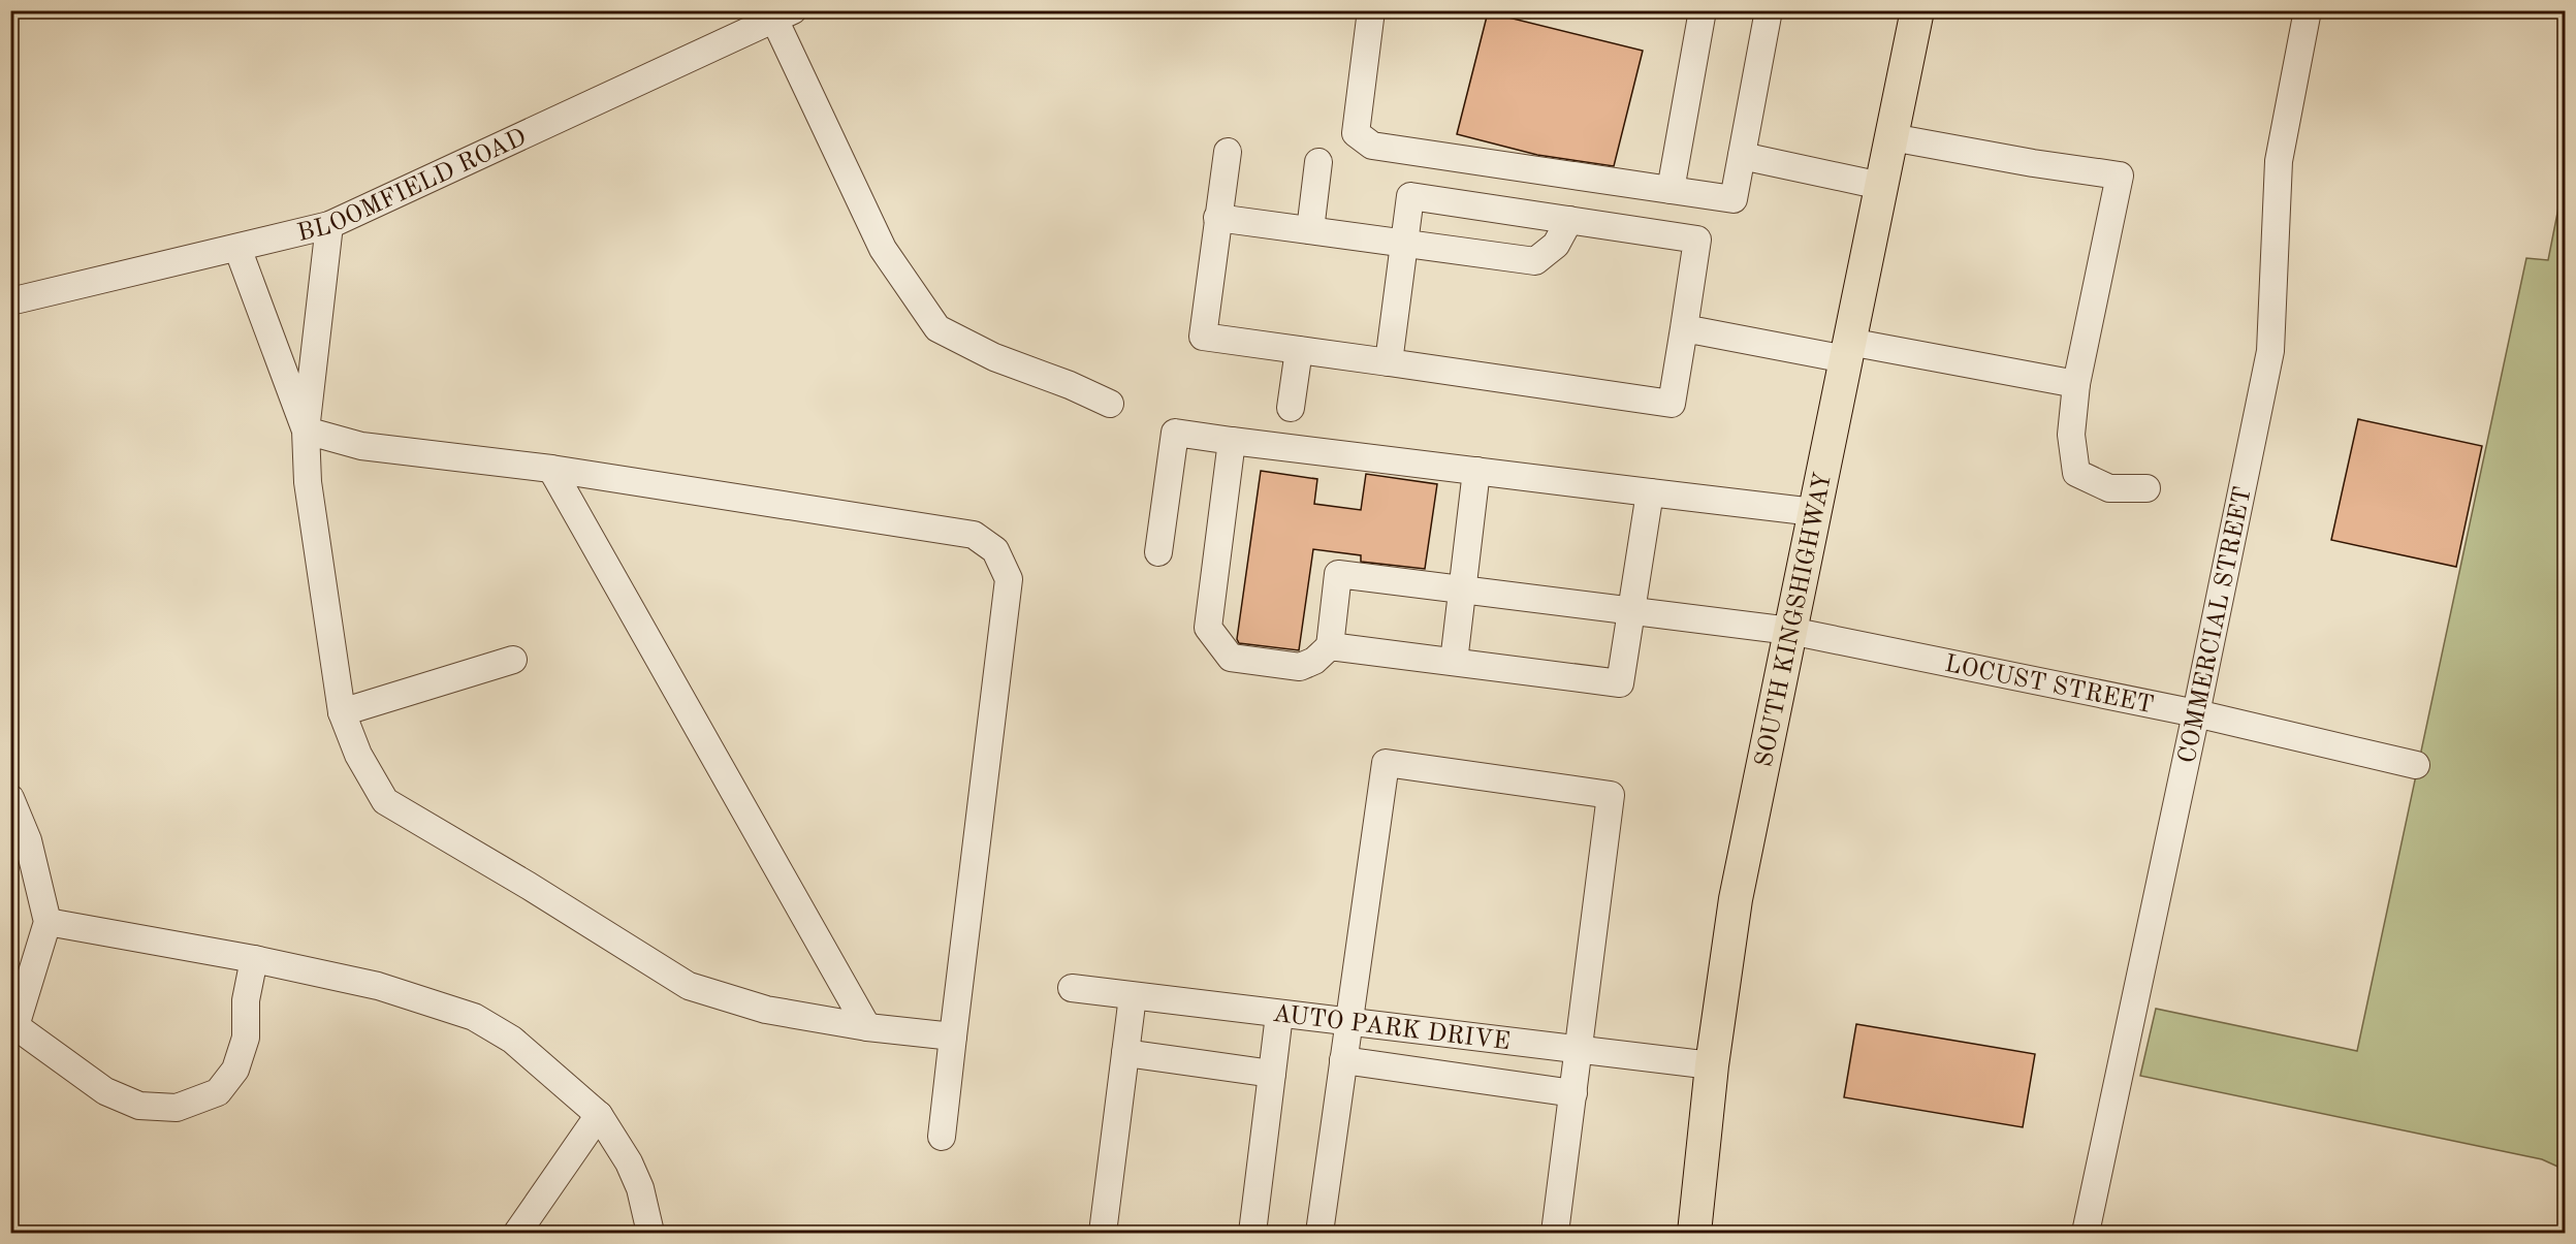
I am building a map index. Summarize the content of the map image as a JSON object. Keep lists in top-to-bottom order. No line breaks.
{"streets":{"main road":["SOUTH KINGSHIGHWAY"],"street":["BLOOMFIELD ROAD","COMMERCIAL STREET","LOCUST STREET","AUTO PARK DRIVE"]},"crossings":[["SOUTH KINGSHIGHWAY","LOCUST STREET"],["SOUTH KINGSHIGHWAY","AUTO PARK DRIVE"],["COMMERCIAL STREET","LOCUST STREET"]]}
